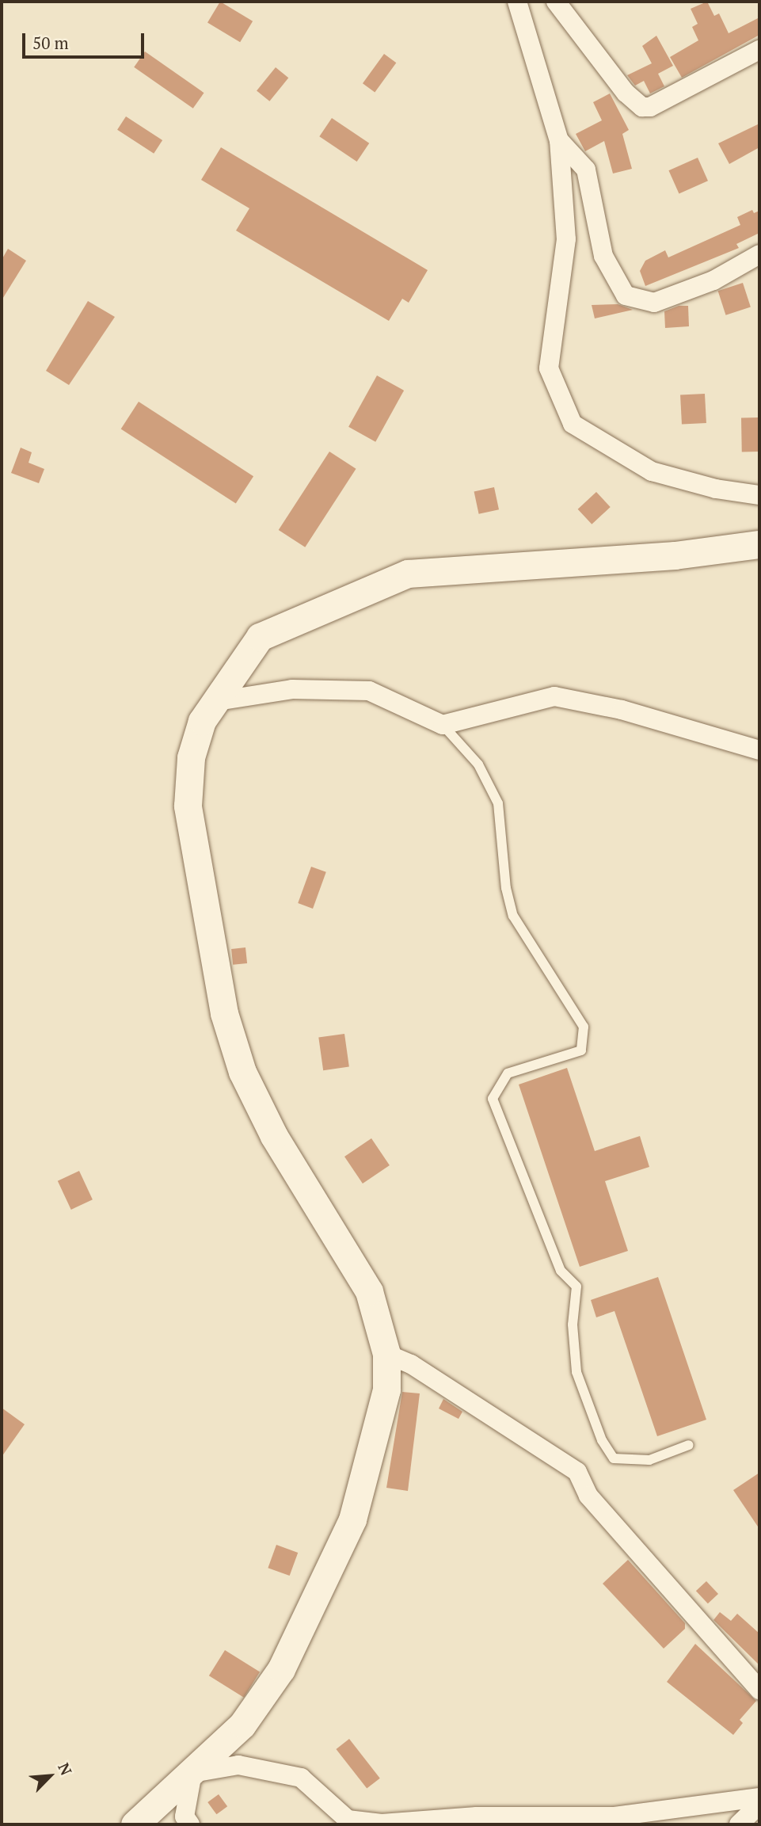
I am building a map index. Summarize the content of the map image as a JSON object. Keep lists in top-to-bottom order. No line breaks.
{"scale_bar":"50 m","north":"top right"}
